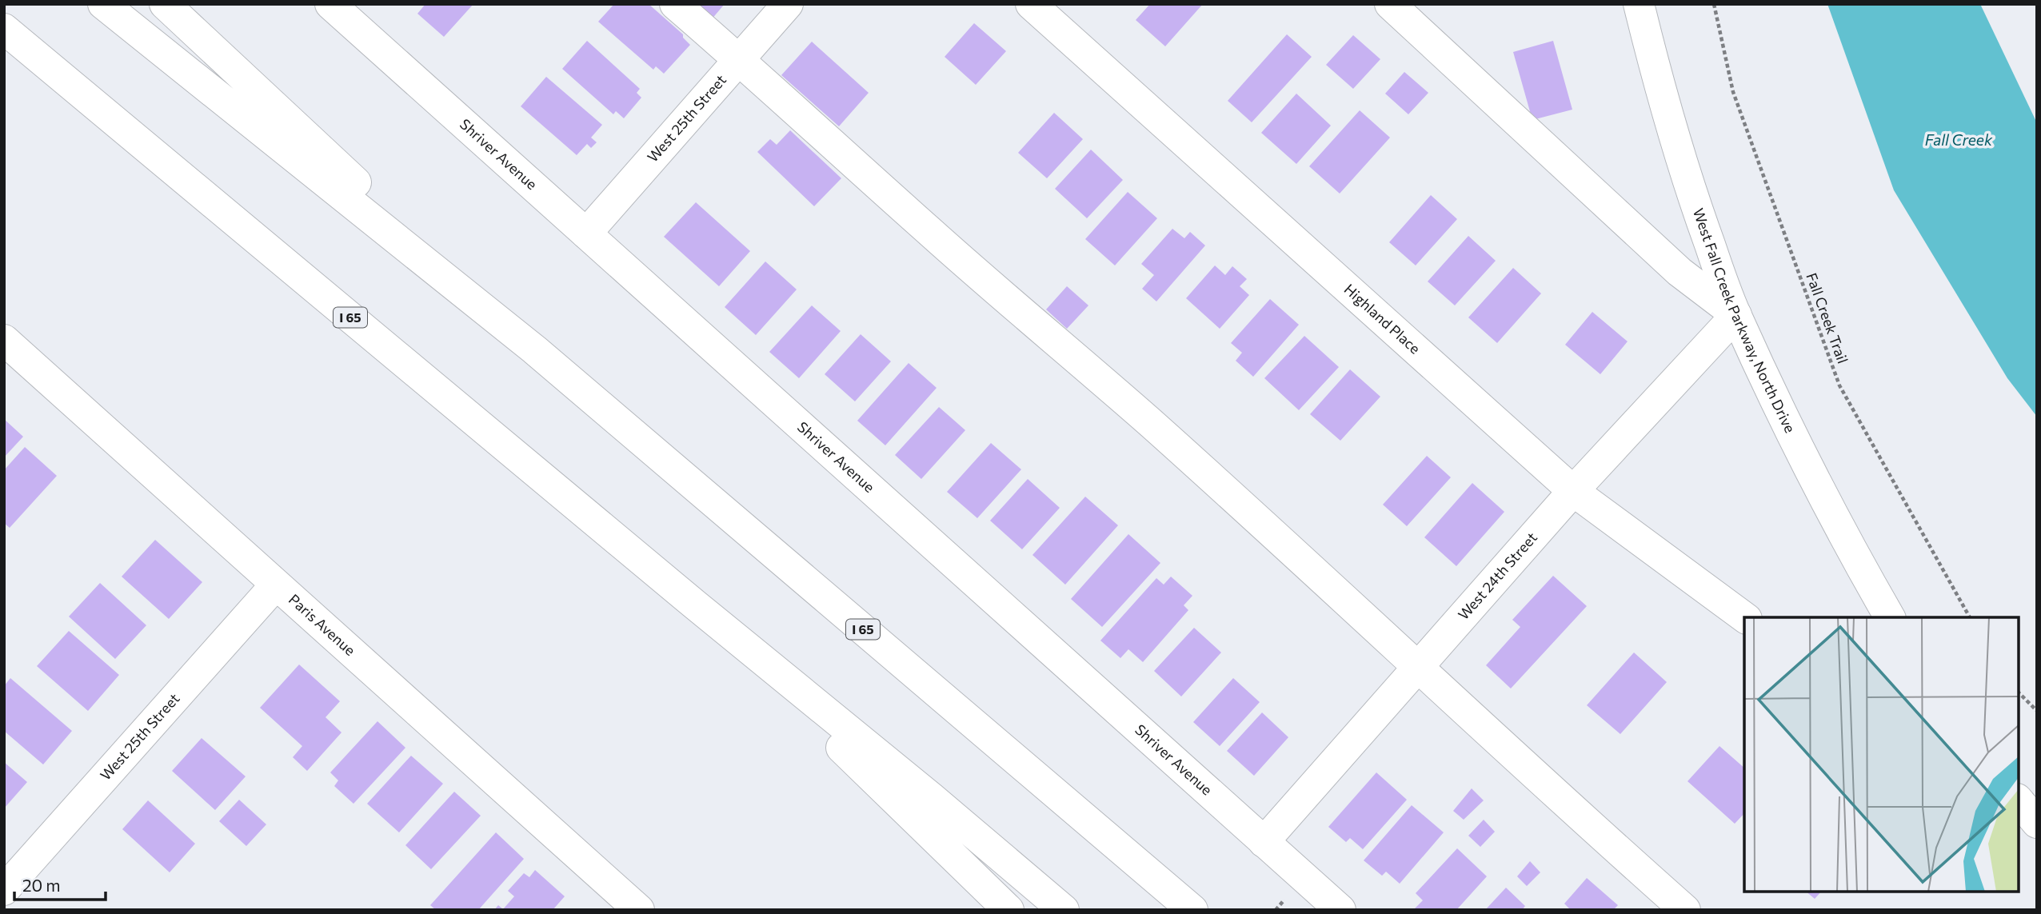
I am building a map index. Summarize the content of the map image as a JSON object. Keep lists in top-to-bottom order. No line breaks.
{"streets":{"main road":["West 25th Street","Shriver Avenue","I 65","Highland Place","West Fall Creek Parkway, North Drive","West 24th Street","Paris Avenue"],"path":["Fall Creek Trail"]},"crossings":[["West 25th Street","Shriver Avenue"],["West 25th Street","Paris Avenue"],["Shriver Avenue","West 24th Street"],["Highland Place","West 24th Street"],["West Fall Creek Parkway, North Drive","West 24th Street"]],"water":["Fall Creek"],"scale_bar":"20 m"}
